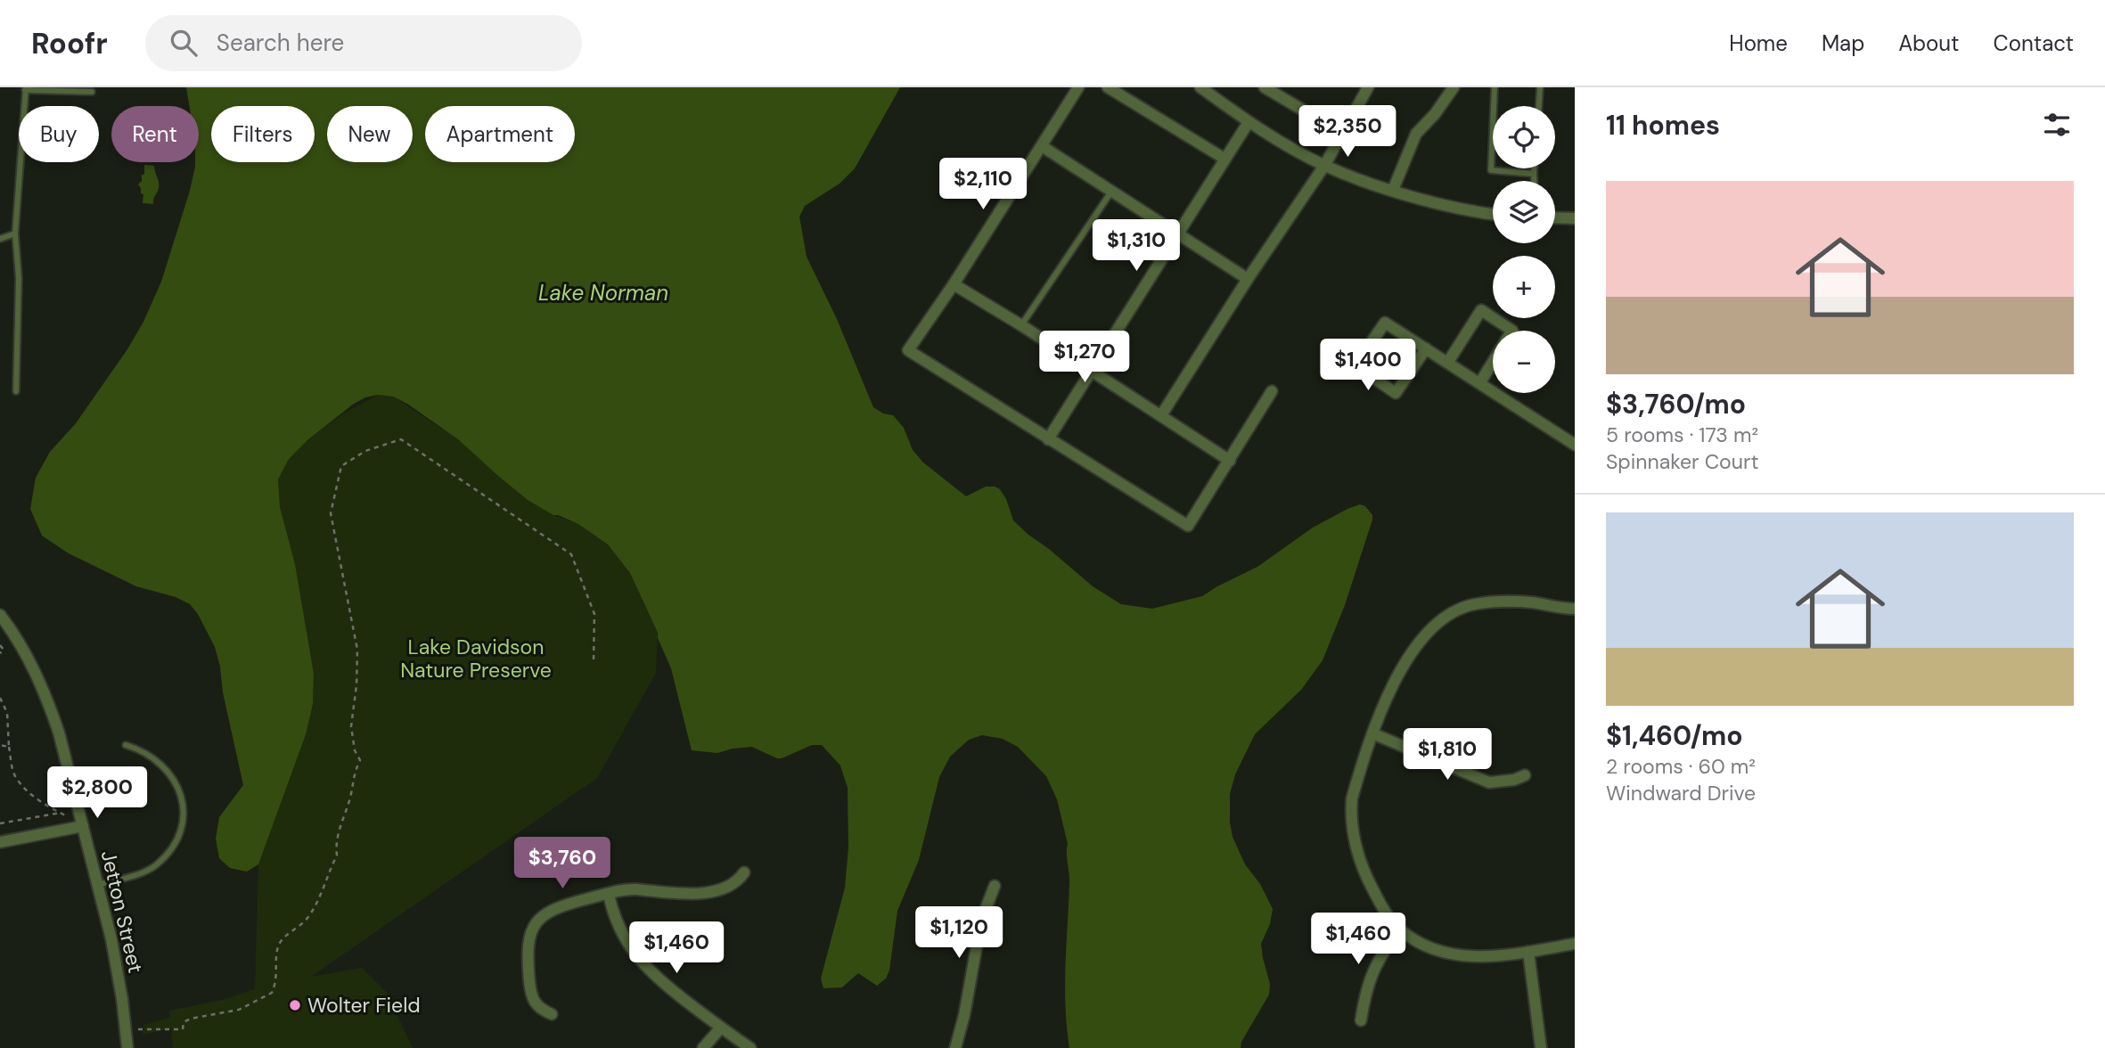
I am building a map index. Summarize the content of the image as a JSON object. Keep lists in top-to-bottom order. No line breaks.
{"streets":{"street":["Jetton Street"]},"water":["Lake Norman"],"parks":["Lake Davidson Nature Preserve"],"places":["Wolter Field"],"page":{"header":"Roofr","search":"Search here","nav":["Home","Map","About","Contact"],"heading":"11 homes","price":["$2,350","$2,110","$1,310","$1,270","$1,400","$1,810","$2,800","$3,760","$1,120","$1,460","$1,460"],"map_buttons":["+","−"],"chip":["Buy","Rent","Filters","New","Apartment"],"list":[{"name":"$3,760/mo","note":"5 rooms · 173 m² · Spinnaker Court"},{"name":"$1,460/mo","note":"2 rooms · 60 m² · Windward Drive"}]}}
